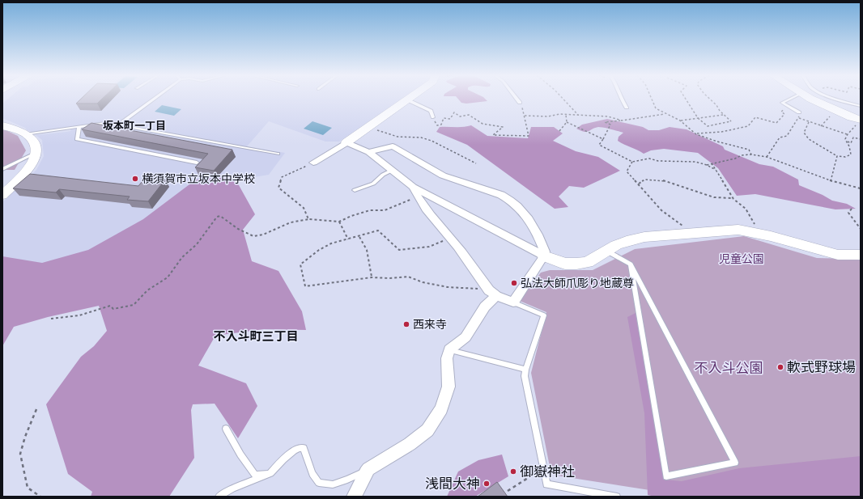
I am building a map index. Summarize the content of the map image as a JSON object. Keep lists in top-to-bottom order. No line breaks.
{"districts":["坂本町一丁目","不入斗町三丁目"],"parks":["児童公園","不入斗公園"],"places":["横須賀市立坂本中学校","弘法大師爪彫り地蔵尊","西来寺","軟式野球場","御嶽神社","浅間大神"]}
